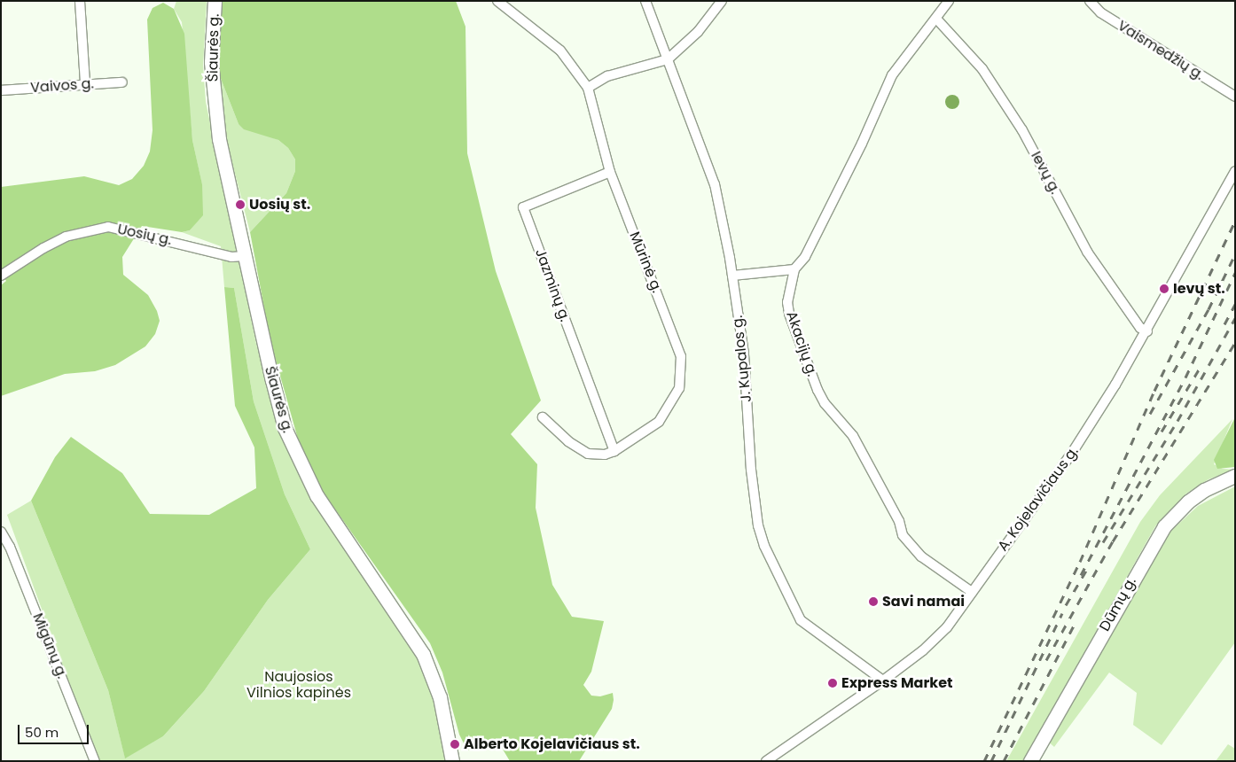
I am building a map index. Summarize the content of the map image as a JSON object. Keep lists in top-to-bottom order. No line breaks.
{"streets":{"main road":["Šiaurės g.","Dūmų g."],"street":["Vaismedžių g.","Vaivos g.","Ievų g.","Uosių g.","Mūrinė g.","Jazminų g.","Akacijų g.","J. Kupalos g.","A. Kojelavičiaus g.","Migūnų g."]},"crossings":[["Šiaurės g.","Uosių g."],["Ievų g.","Akacijų g."],["Ievų g.","A. Kojelavičiaus g."],["Mūrinė g.","Jazminų g."],["Akacijų g.","A. Kojelavičiaus g."],["J. Kupalos g.","A. Kojelavičiaus g."]],"parks":["Naujosios Vilnios kapinės"],"places":["Uosių st.","Ievų st.","Savi namai","Express Market","Alberto Kojelavičiaus st."],"scale_bar":"50 m"}
